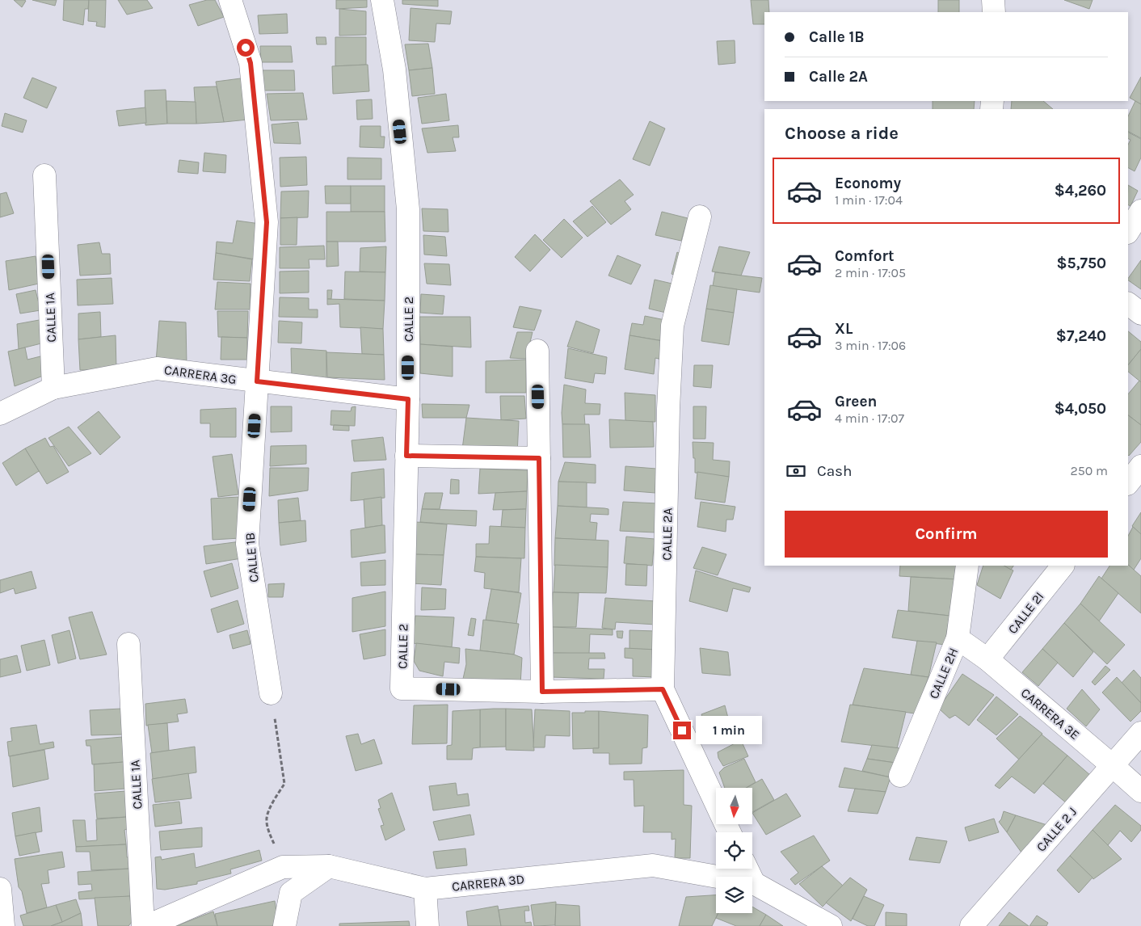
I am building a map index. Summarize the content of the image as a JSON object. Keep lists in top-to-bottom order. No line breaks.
{"streets":{"street":["CALLE 1A","CALLE 2","CARRERA 3G","CALLE 2A","CALLE 1B","CALLE 2I","CALLE 2H","CARRERA 3E","CALLE 2 J","CARRERA 3D"]},"crossings":[["CALLE 1A","CARRERA 3G"],["CALLE 2","CARRERA 3G"],["CARRERA 3G","CALLE 1B"],["CALLE 2I","CARRERA 3E"],["CALLE 2H","CARRERA 3E"],["CARRERA 3E","CALLE 2 J"]],"north":"bottom","page":{"banner":["Calle 1B","Calle 2A"],"heading":"Choose a ride","list":[{"name":"Economy","note":"1 min · 17:04","value":"$4,260"},{"name":"Comfort","note":"2 min · 17:05","value":"$5,750"},{"name":"XL","note":"3 min · 17:06","value":"$7,240"},{"name":"Green","note":"4 min · 17:07","value":"$4,050"}],"pay":["Cash","250 m"],"buttons":"Confirm","bubble":"1 min"}}
